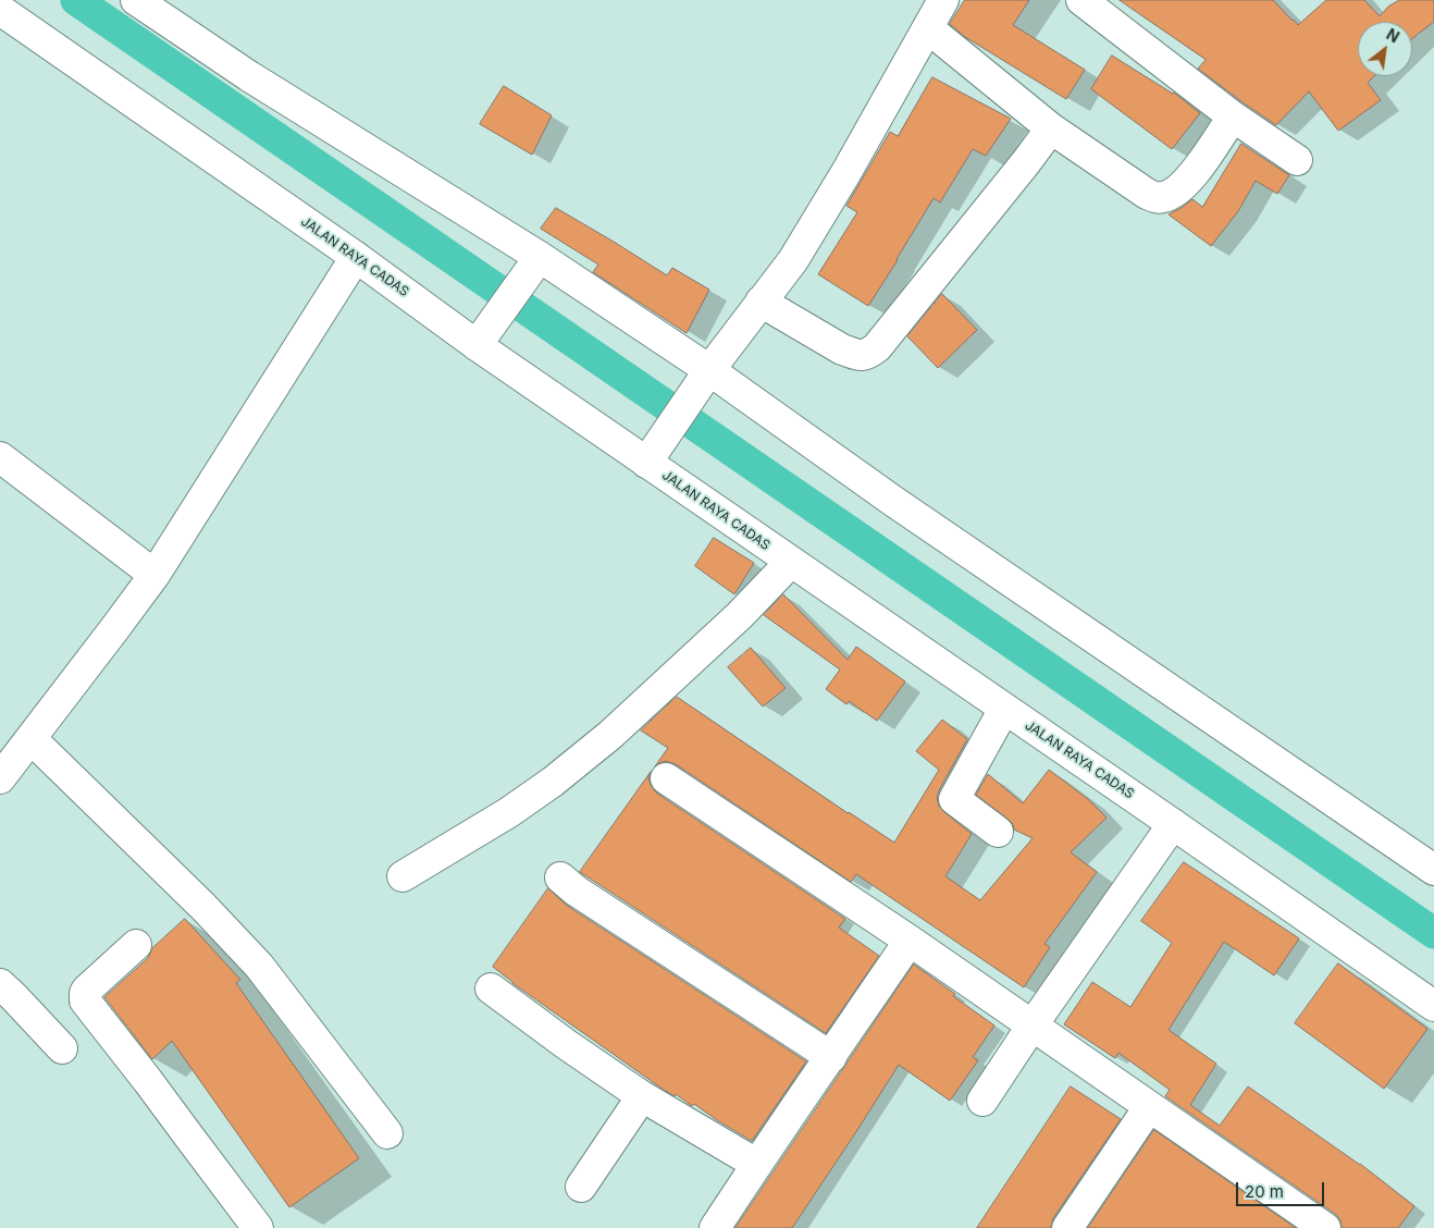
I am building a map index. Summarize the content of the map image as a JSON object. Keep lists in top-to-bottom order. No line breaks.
{"streets":{"street":["JALAN RAYA CADAS"]},"scale_bar":"20 m","north":"top right"}
